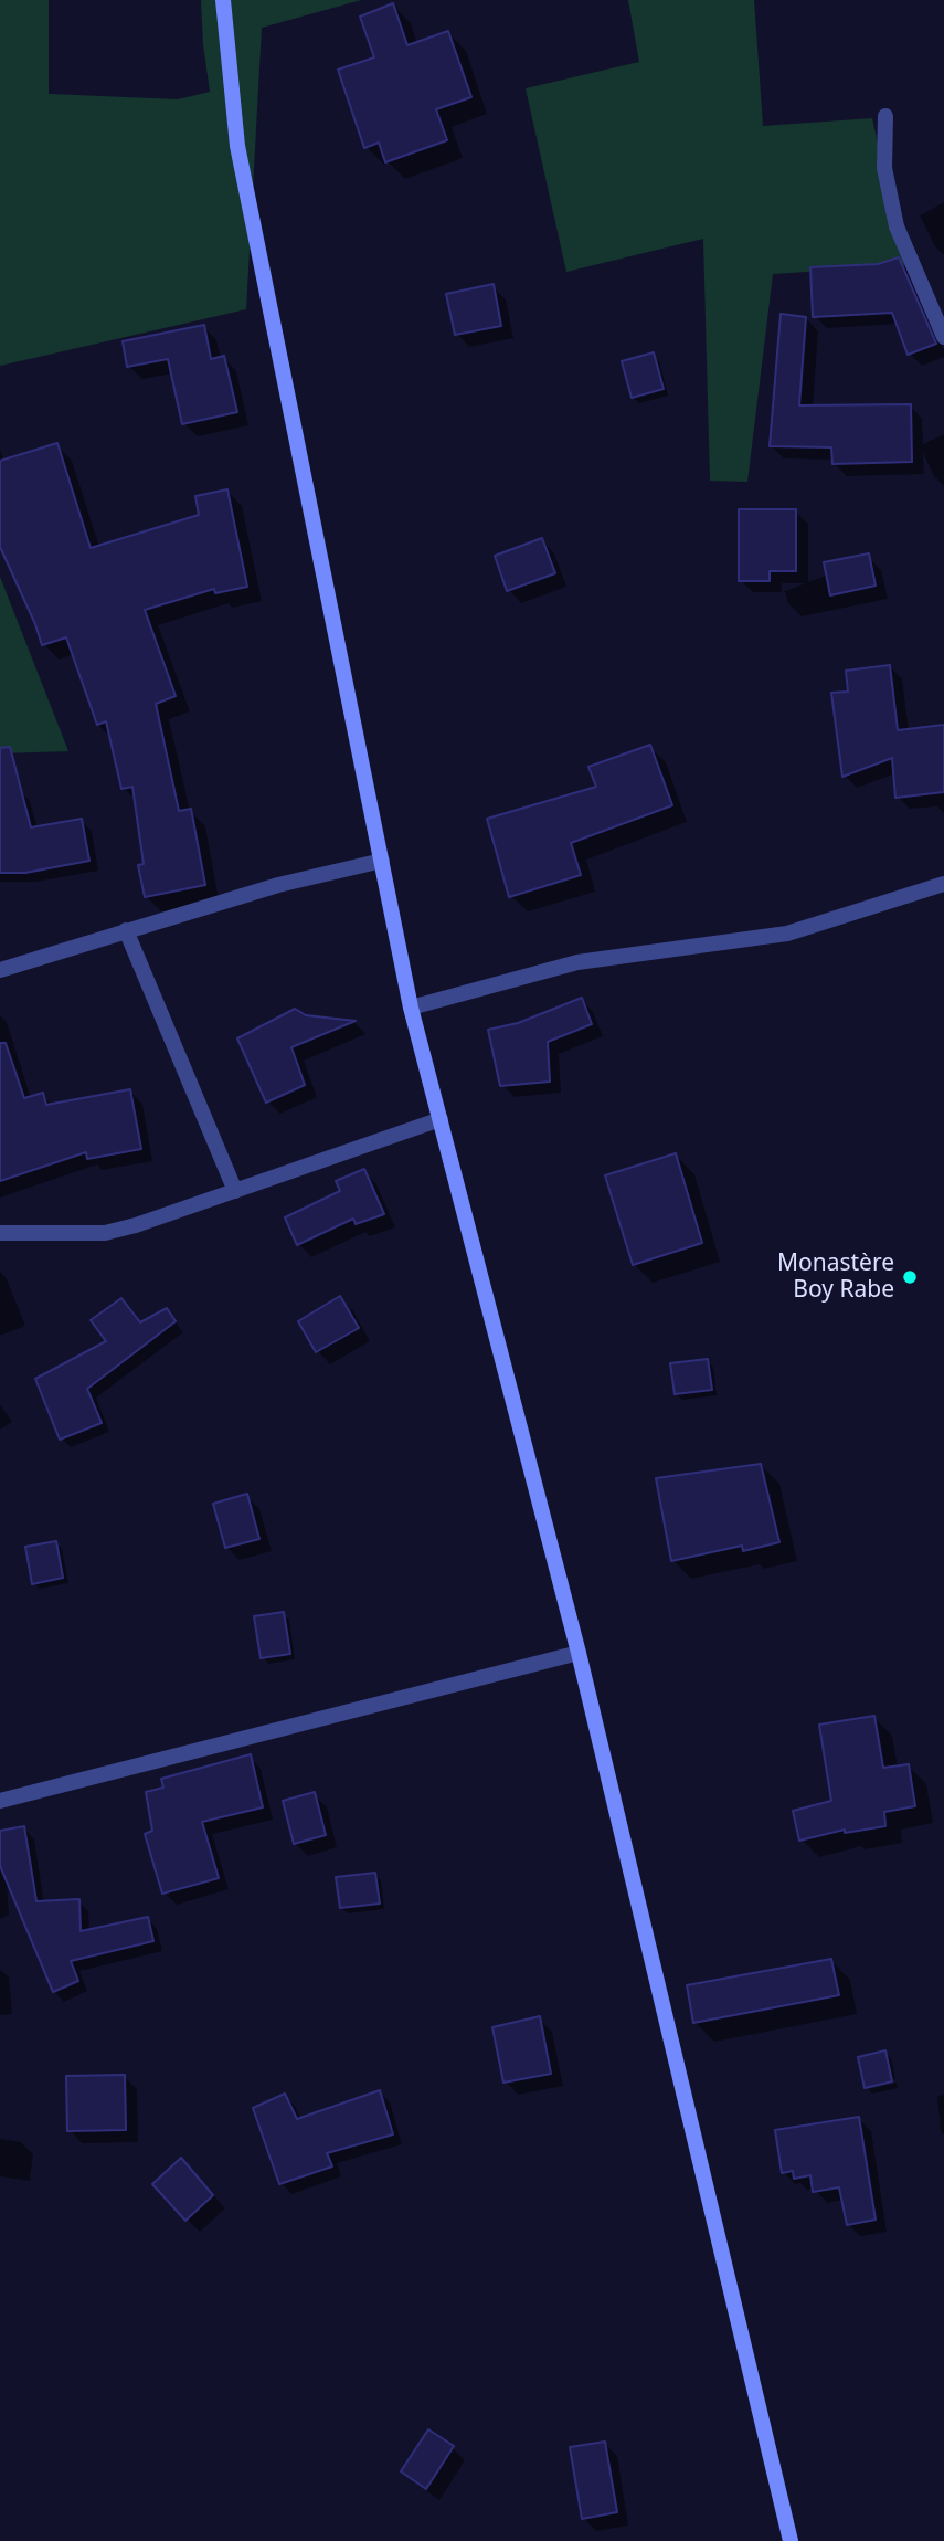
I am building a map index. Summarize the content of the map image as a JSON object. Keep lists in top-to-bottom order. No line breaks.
{"places":["Monastère Boy Rabe"]}
